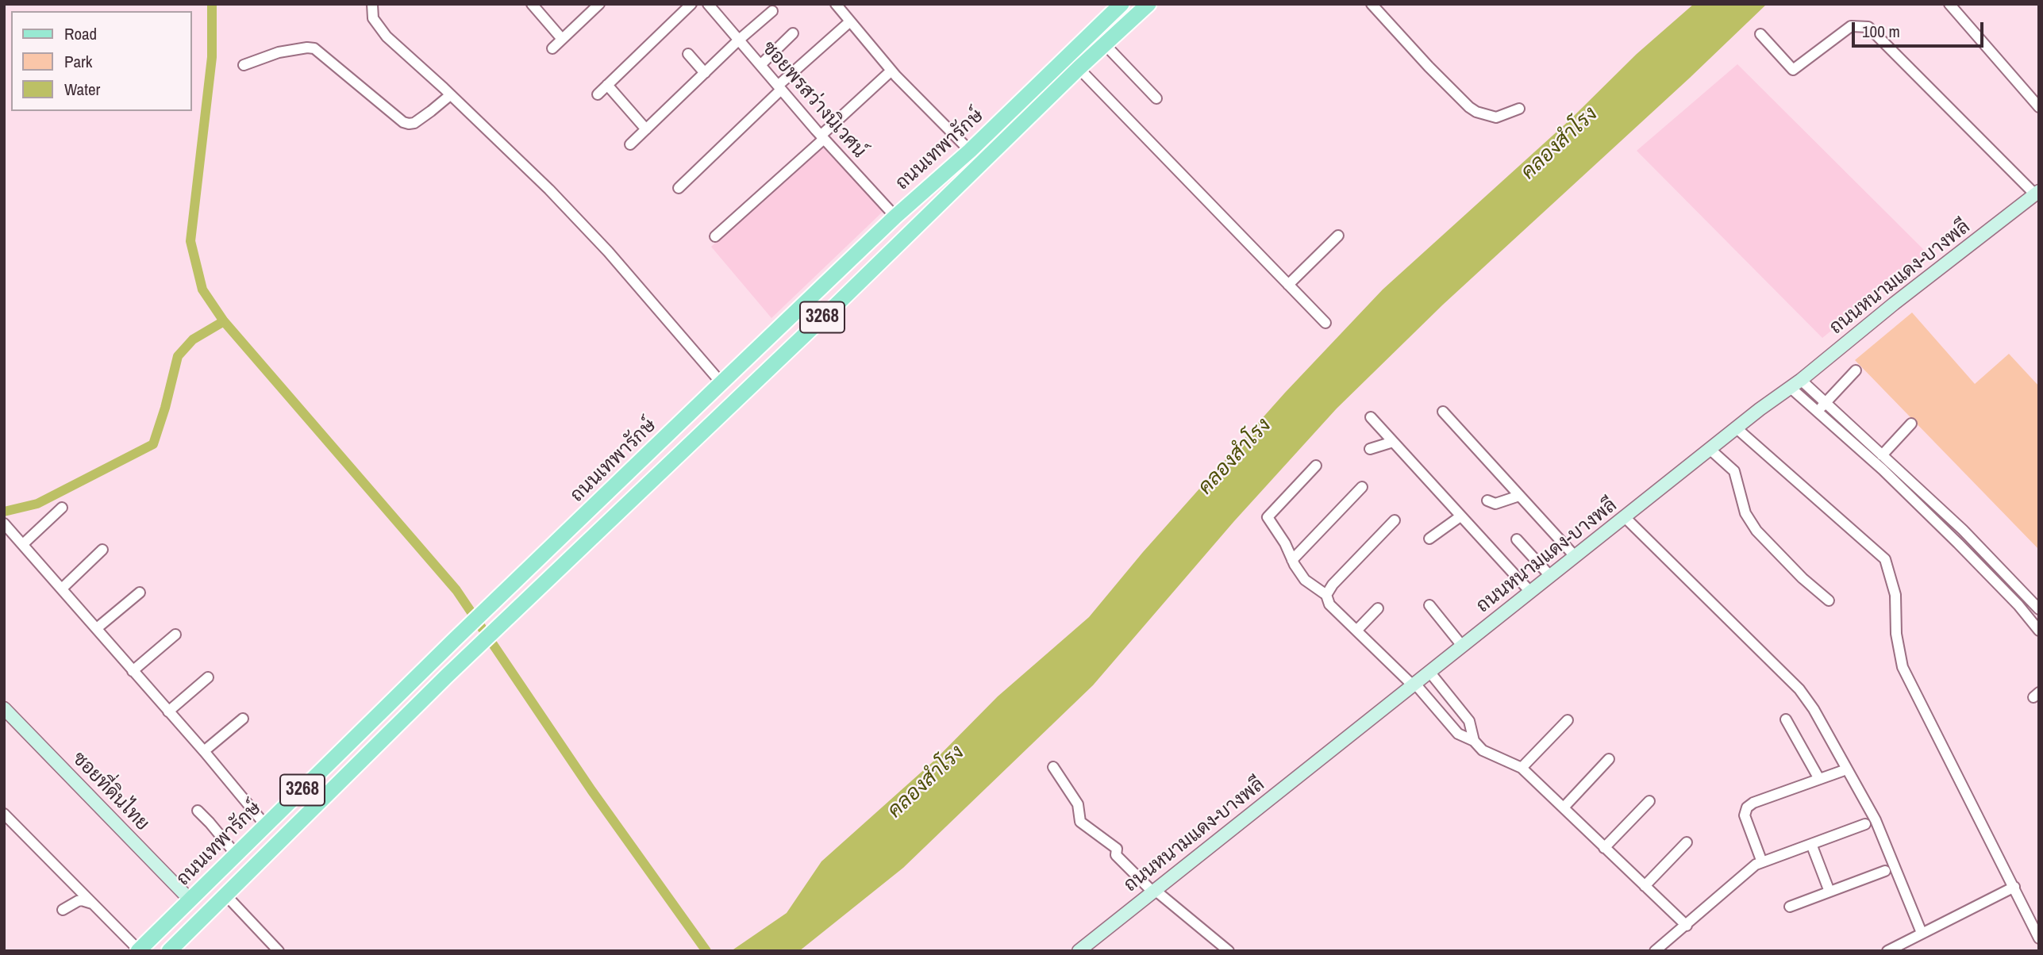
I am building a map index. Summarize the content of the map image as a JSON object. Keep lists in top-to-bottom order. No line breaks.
{"streets":{"main road":["ถนนเทพารักษ์","ถนนหนามแดง-บางพลี","3268","ซอยที่ดินไทย"],"street":["ซอยพรสว่างนิเวศน์"]},"crossings":[["ซอยพรสว่างนิเวศน์","ถนนเทพารักษ์"],["ถนนเทพารักษ์","ซอยที่ดินไทย"]],"water":["คลองสำโรง"],"legend":["Road","Park","Water"],"scale_bar":"100 m"}
